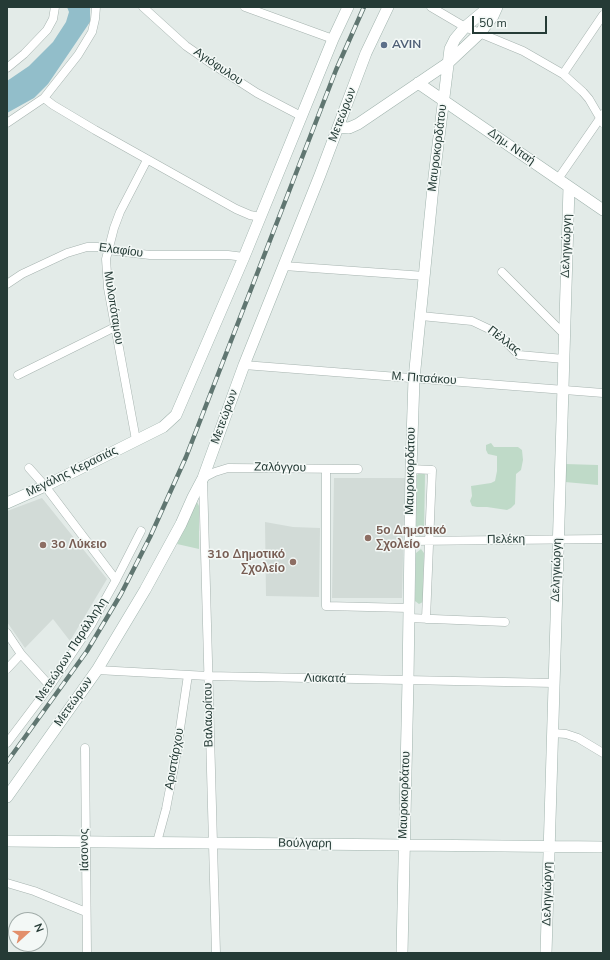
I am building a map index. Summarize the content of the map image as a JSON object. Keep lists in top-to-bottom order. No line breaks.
{"streets":{"street":["Αγιόφυλου","Μετεώρων","Δημ. Νταή","Μαυροκορδάτου","Δεληγιώργη","Ελαφίου","Μυλοπόταμου","Πέλλας","Μ. Πιτσάκου","Ζαλόγγου","Μεγάλης Κερασιάς","Πελέκη","Μετεώρων Παράλληλη","Λιακατά","Βαλαωρίτου","Αριστάρχου","Βούλγαρη","Ιάσονος"]},"crossings":[["Αγιόφυλου","Μεγάλης Κερασιάς"],["Μετεώρων","Μ. Πιτσάκου"],["Μετεώρων","Ζαλόγγου"],["Μετεώρων","Λιακατά"],["Μετεώρων","Βαλαωρίτου"],["Δημ. Νταή","Μαυροκορδάτου"],["Δημ. Νταή","Δεληγιώργη"],["Μαυροκορδάτου","Πέλλας"],["Μαυροκορδάτου","Μ. Πιτσάκου"],["Μαυροκορδάτου","Πελέκη"],["Μαυροκορδάτου","Λιακατά"],["Μαυροκορδάτου","Βούλγαρη"],["Δεληγιώργη","Πέλλας"],["Δεληγιώργη","Μ. Πιτσάκου"],["Δεληγιώργη","Πελέκη"],["Δεληγιώργη","Λιακατά"],["Δεληγιώργη","Βούλγαρη"],["Ελαφίου","Μυλοπόταμου"],["Ελαφίου","Μεγάλης Κερασιάς"],["Μυλοπόταμου","Μεγάλης Κερασιάς"],["Ζαλόγγου","Βαλαωρίτου"],["Λιακατά","Βαλαωρίτου"],["Λιακατά","Αριστάρχου"],["Βαλαωρίτου","Βούλγαρη"],["Αριστάρχου","Βούλγαρη"],["Βούλγαρη","Ιάσονος"]],"places":["AVIN","5ο Δημοτικό Σχολείο","3ο Λύκειο","31ο Δημοτικό Σχολείο"],"scale_bar":"50 m","north":"right"}
